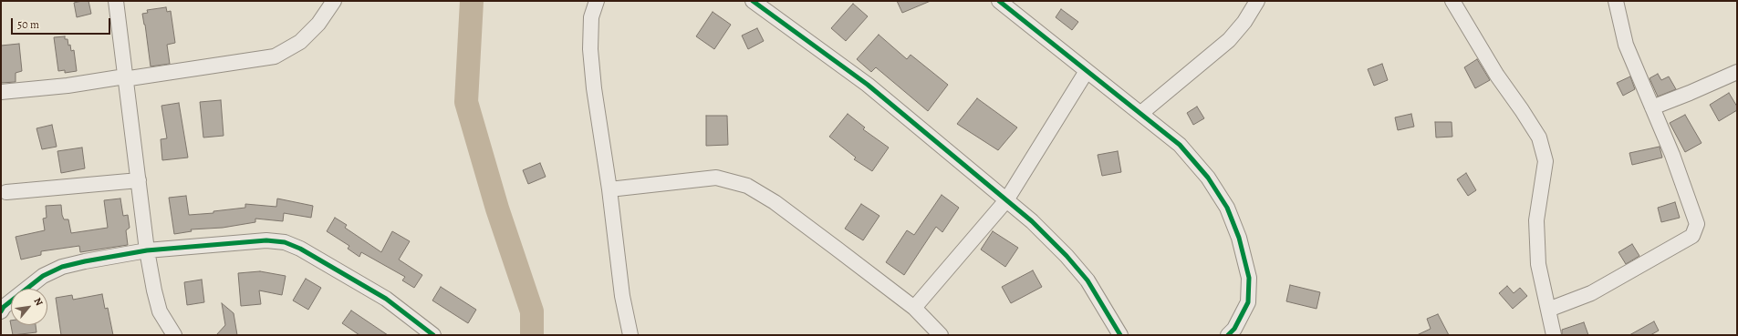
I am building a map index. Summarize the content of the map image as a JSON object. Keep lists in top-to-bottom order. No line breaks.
{"scale_bar":"50 m","north":"top right"}
